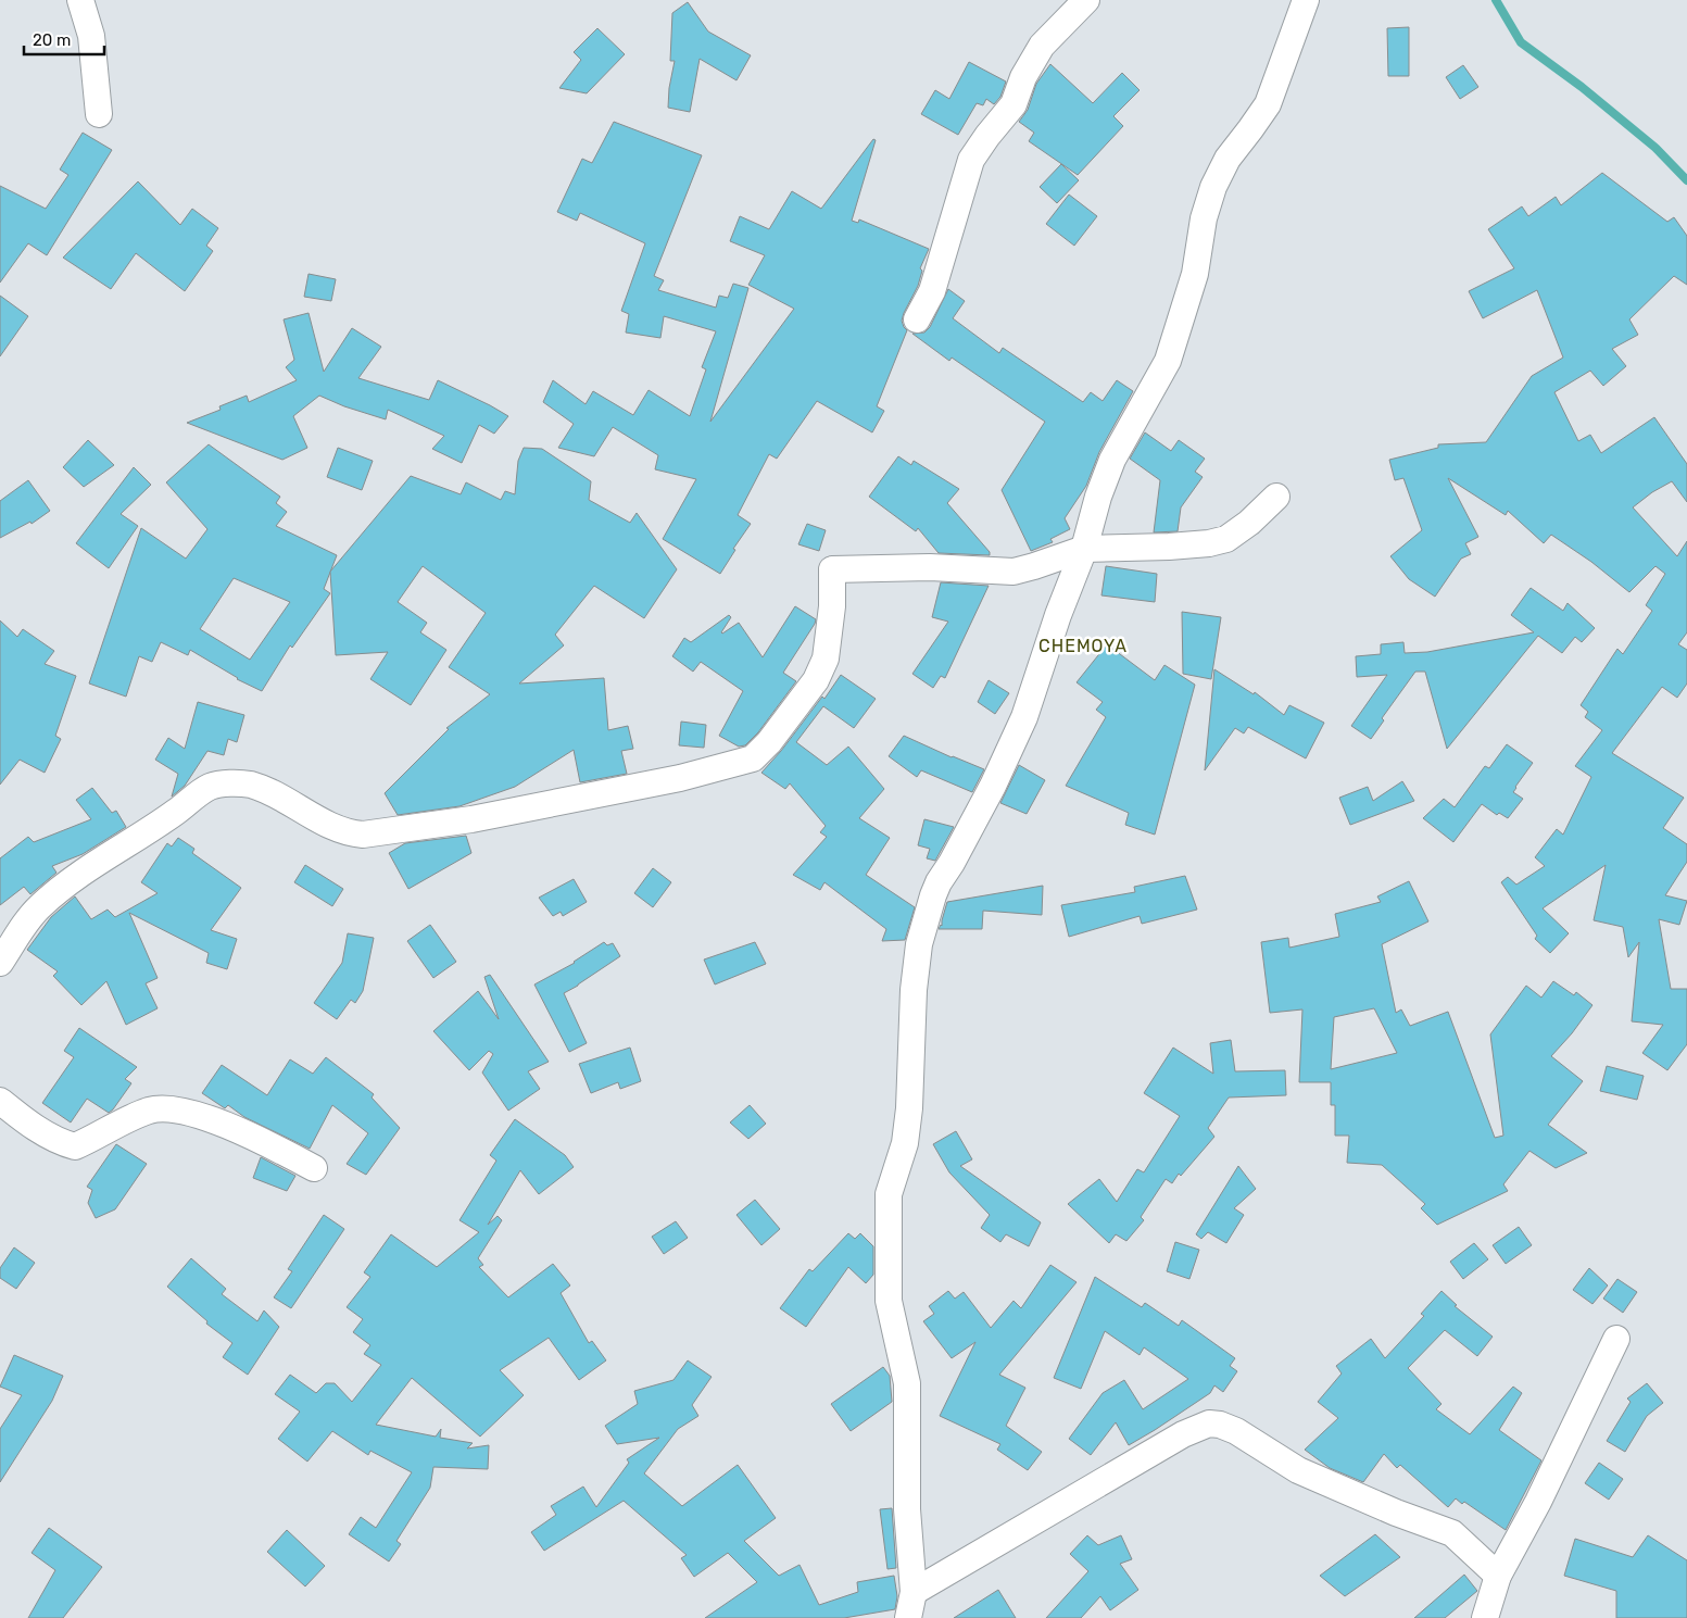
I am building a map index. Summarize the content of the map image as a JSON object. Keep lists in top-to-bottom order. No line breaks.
{"districts":["CHEMOYA"],"scale_bar":"20 m"}
